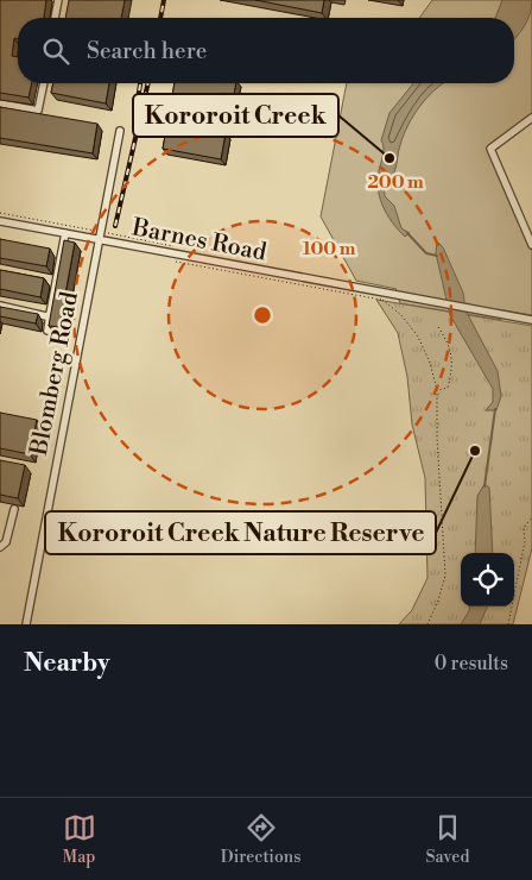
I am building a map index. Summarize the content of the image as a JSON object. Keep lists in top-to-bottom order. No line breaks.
{"streets":{"street":["Barnes Road","Blomberg Road"]},"crossings":[["Barnes Road","Blomberg Road"]],"places":["Kororoit Creek","Kororoit Creek Nature Reserve"],"page":{"search":"Search here","heading":["Nearby","0 results"],"nav":["Map","Directions","Saved"]},"rings":["200 m","100 m"]}
